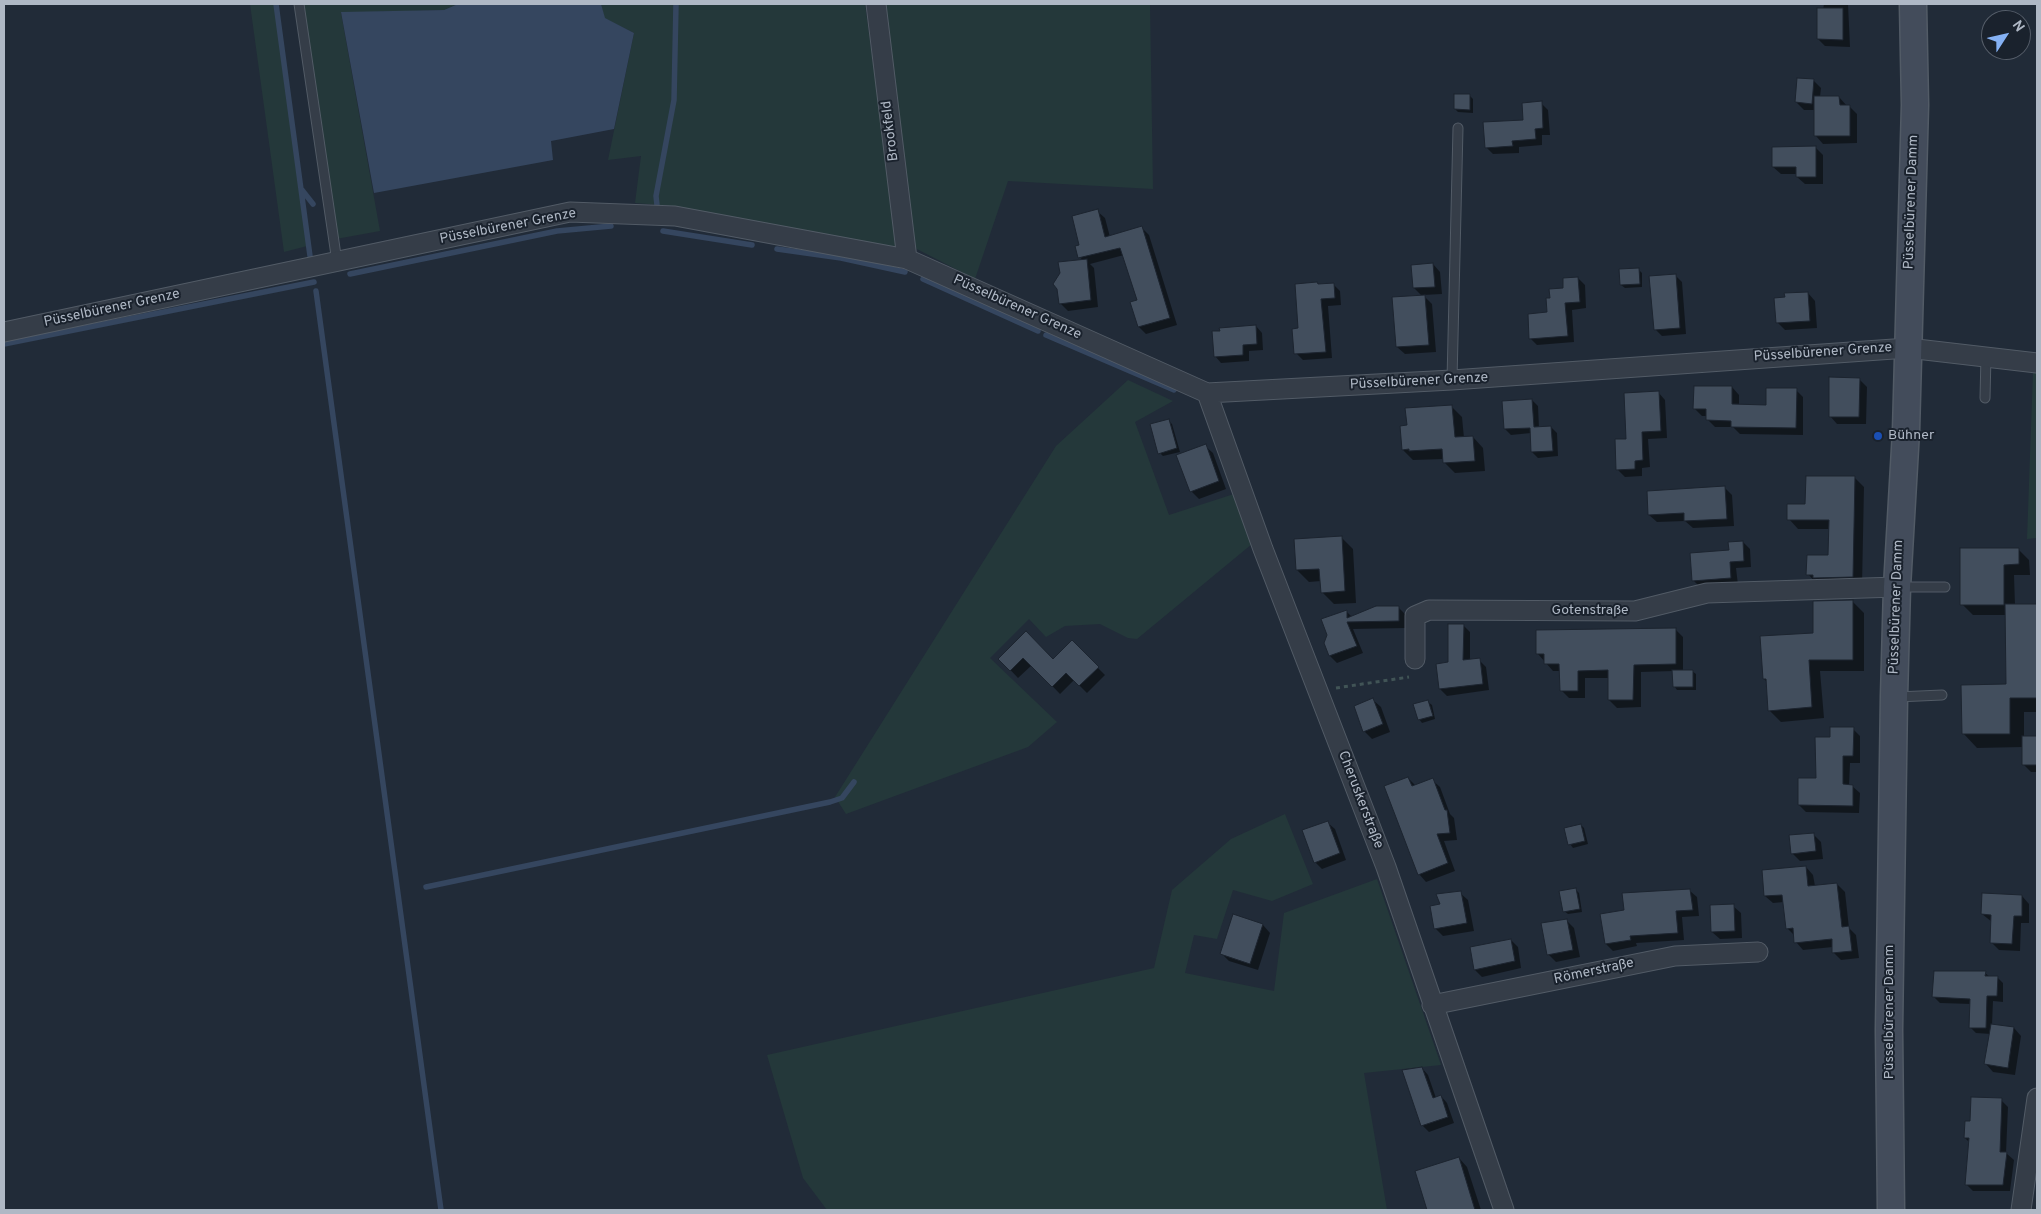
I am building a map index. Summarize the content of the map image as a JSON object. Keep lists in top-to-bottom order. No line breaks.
{"streets":{"main road":["Püsselbürener Damm"],"street":["Brookfeld","Püsselbürener Grenze","Gotenstraße","Cheruskerstraße","Römerstraße"]},"crossings":[["Brookfeld","Püsselbürener Grenze"],["Püsselbürener Damm","Püsselbürener Grenze"],["Püsselbürener Damm","Gotenstraße"],["Püsselbürener Grenze","Cheruskerstraße"],["Cheruskerstraße","Römerstraße"]],"places":["Bühner"],"north":"top right"}
